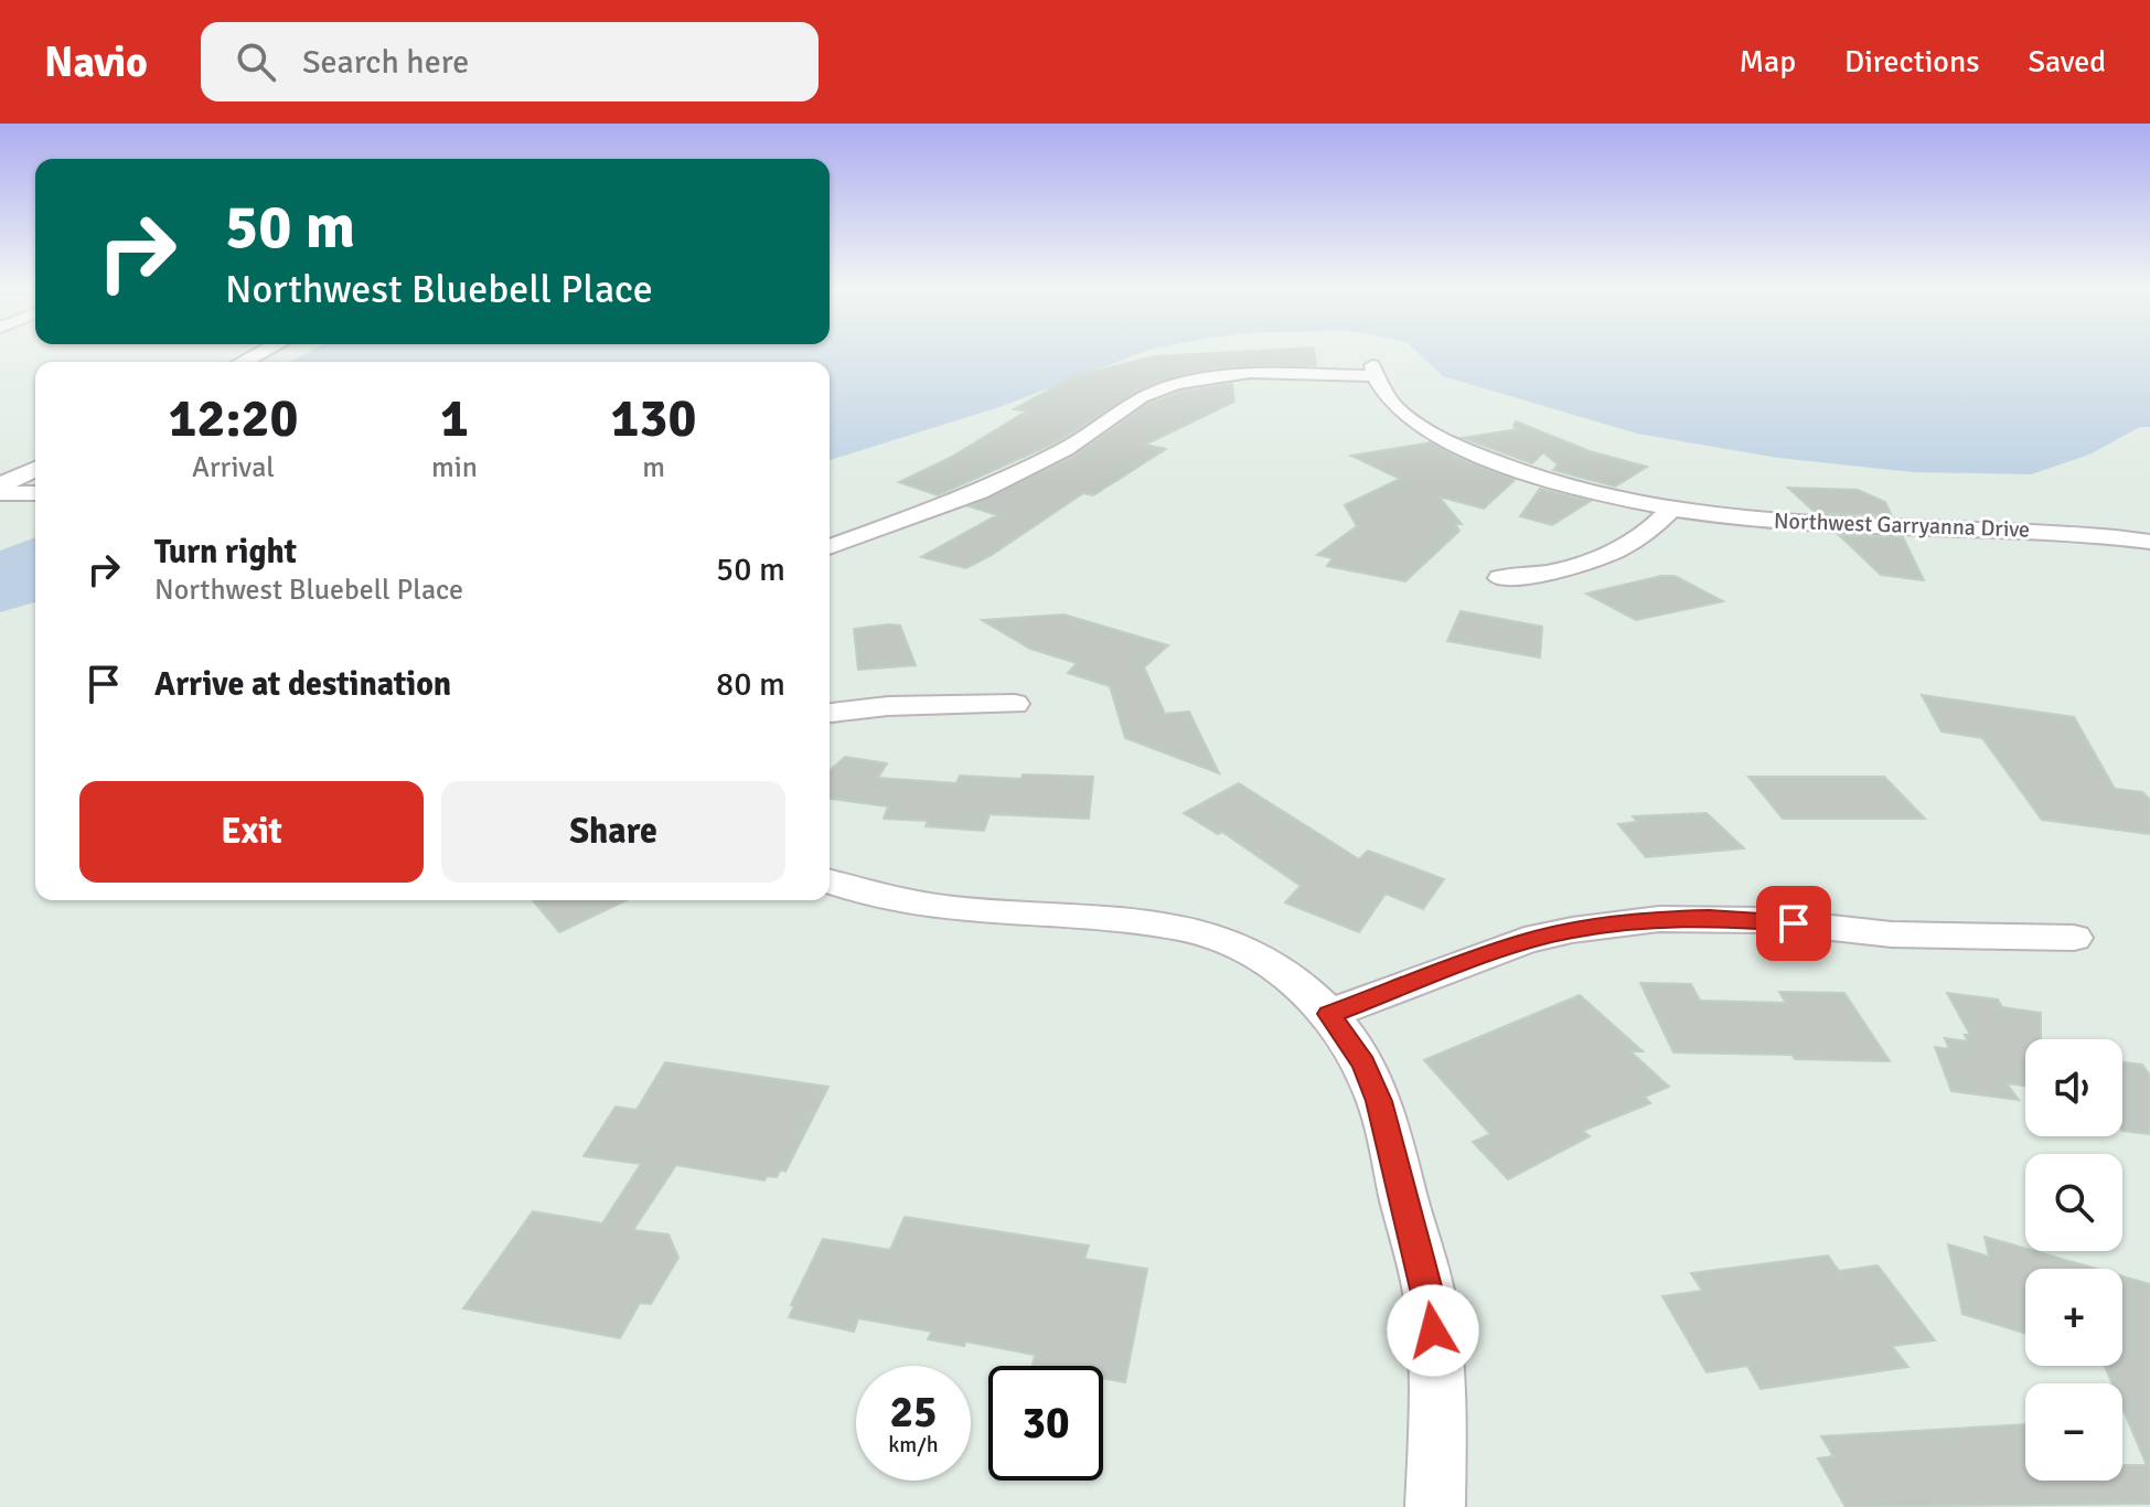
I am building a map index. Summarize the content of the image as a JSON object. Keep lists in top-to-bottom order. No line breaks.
{"streets":{"street":["Northwest Garryanna Drive"]},"page":{"header":"Navio","search":"Search here","nav":["Map","Directions","Saved"],"turn":["50 m","Northwest Bluebell Place"],"eta":["12:20","Arrival","1","min","130","m"],"list":[{"name":"Turn right","note":"Northwest Bluebell Place","value":"50 m"},{"name":"Arrive at destination","value":"80 m"}],"buttons":["Exit","Share"],"map_buttons":["+","−"],"speed":"25 km/h","limit":"30"}}
